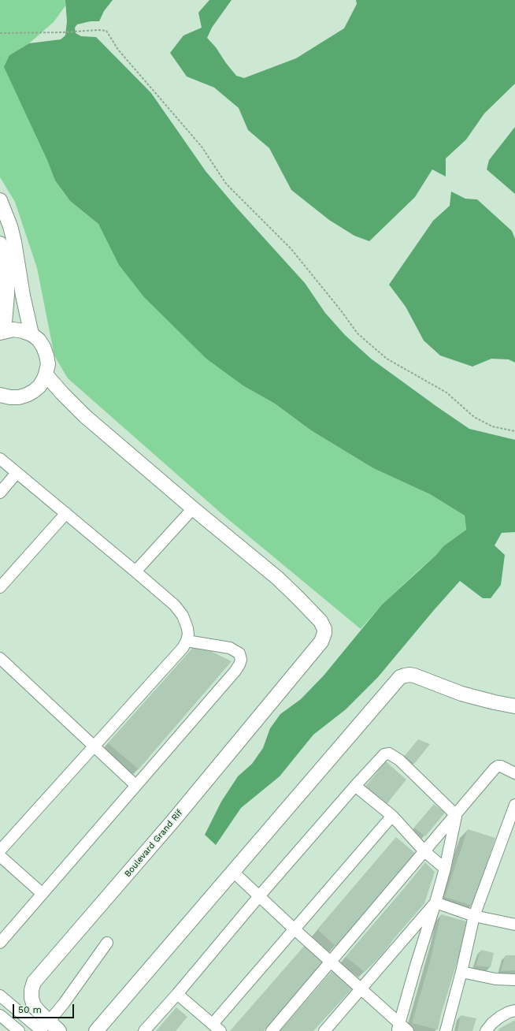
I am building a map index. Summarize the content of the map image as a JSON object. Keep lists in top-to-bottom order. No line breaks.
{"streets":{"main road":["Boulevard Grand Rif"]},"scale_bar":"50 m"}
